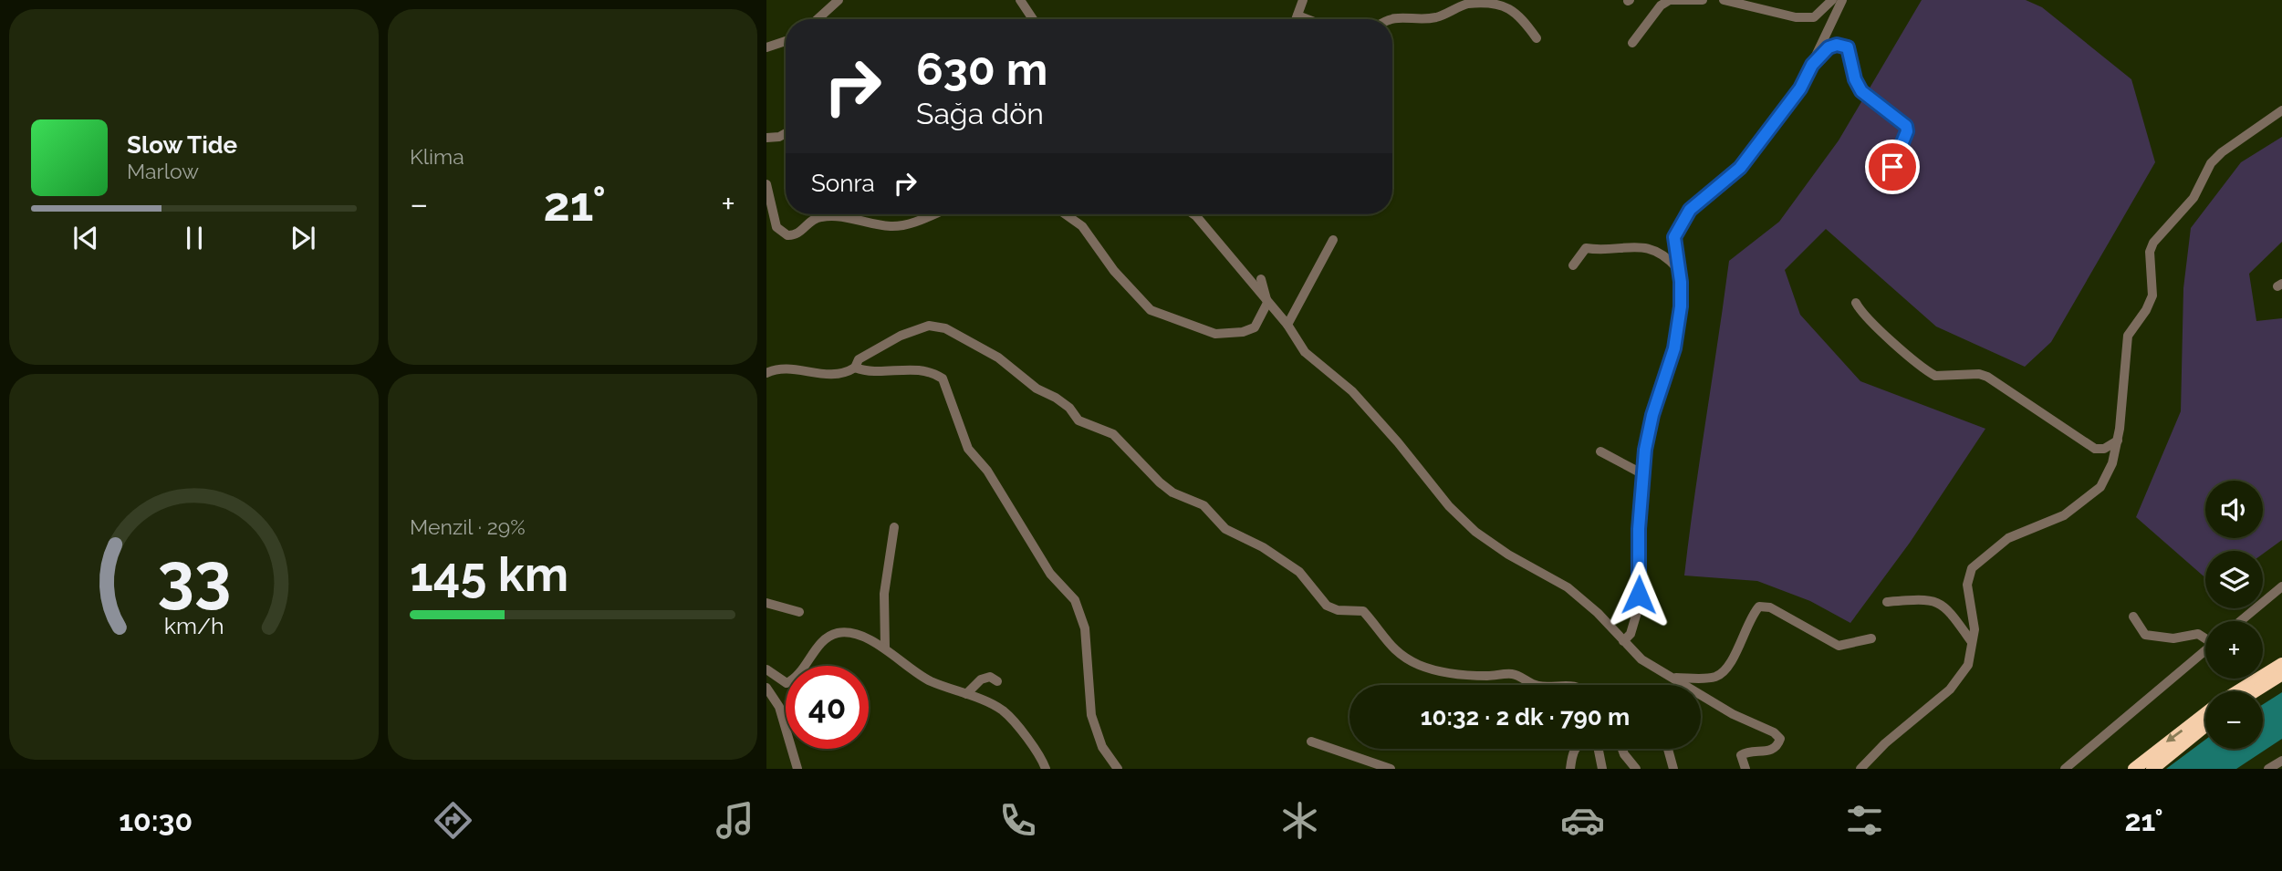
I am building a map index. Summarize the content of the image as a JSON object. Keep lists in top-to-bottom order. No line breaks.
{"page":{"tile":["Klima",["Menzil · 29%","145 km"]],"turn":["630 m","Sağa dön"],"song":["Slow Tide","Marlow"],"then":"Sonra","heat":["−","21°","+"],"map_buttons":["+","−"],"limit":"40","trip":"10:32 · 2 dk · 790 m","tabs":["10:30","21°"],"gauge":["33","km/h"]}}
